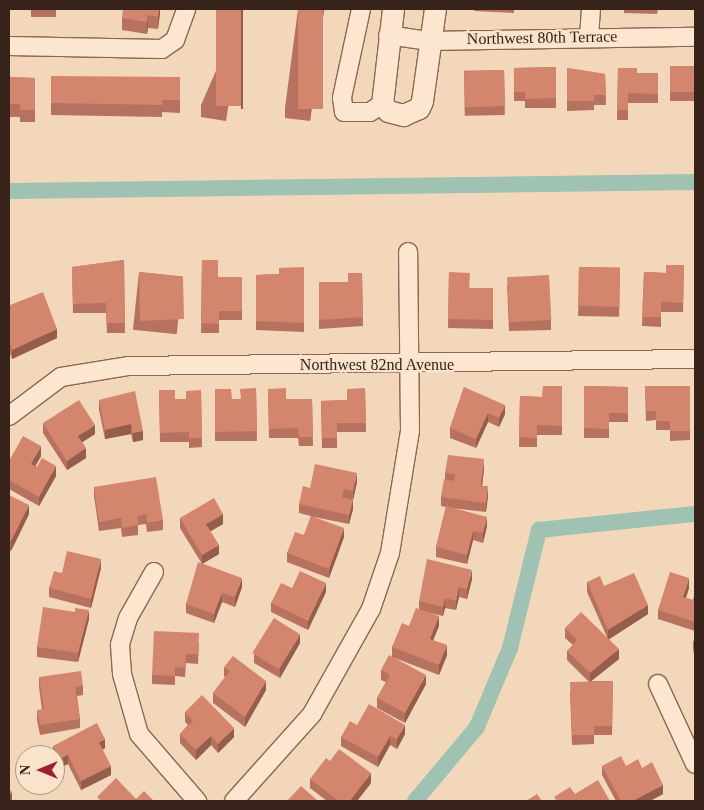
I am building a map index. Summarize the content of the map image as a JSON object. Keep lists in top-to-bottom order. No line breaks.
{"streets":{"street":["Northwest 80th Terrace","Northwest 82nd Avenue"]},"north":"left"}
